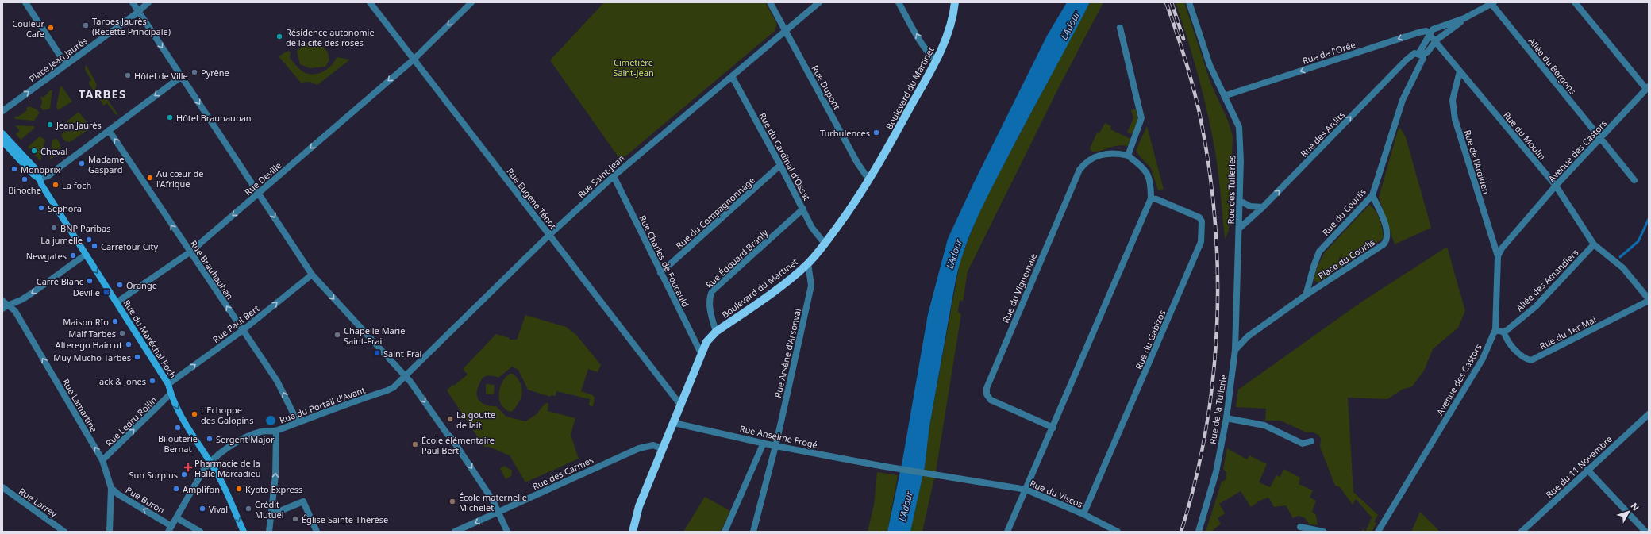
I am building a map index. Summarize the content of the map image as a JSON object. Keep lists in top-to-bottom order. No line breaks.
{"streets":{"main road":["Boulevard du Martinet","Rue du Maréchal Foch"],"street":["Rue de l'Orée","Place Jean Jaurès","Allée du Bergons","Rue Dupont","Rue des Ardits","Rue du Moulin","Avenue des Castors","Rue du Cardinal d'Ossat","Rue de l'Ardiden","Rue Saint-Jean","Rue Deville","Rue des Tuileries","Rue Eugène Ténot","Rue du Courlis","Rue du Compagnonnage","Rue Édouard Branly","Place du Courlis","Rue Charles de Foucauld","Rue Brauhauban","Allée des Amandiers","Rue du Vignemale","Rue Paul Bert","Rue du 1er Mai","Rue du Gabizos","Rue Arsène d'Arsonval","Rue du Portail d'Avant","Rue Lamartine","Rue de la Tuilerie","Rue Ledru Rollin","Rue Anselme Frogé","Rue du 11 Novembre","Rue des Carmes","Rue du Viscos","Rue Buron","Rue Larrey"]},"crossings":[["Rue de l'Orée","Rue des Tuileries"],["Allée du Bergons","Avenue des Castors"],["Rue Dupont","Boulevard du Martinet"],["Rue Dupont","Rue Saint-Jean"],["Boulevard du Martinet","Rue du Cardinal d'Ossat"],["Boulevard du Martinet","Rue Eugène Ténot"],["Boulevard du Martinet","Rue Édouard Branly"],["Boulevard du Martinet","Rue Charles de Foucauld"],["Boulevard du Martinet","Rue Arsène d'Arsonval"],["Boulevard du Martinet","Rue Anselme Frogé"],["Boulevard du Martinet","Rue des Carmes"],["Rue des Ardits","Rue du Moulin"],["Rue des Ardits","Rue des Tuileries"],["Rue des Ardits","Rue du Courlis"],["Rue du Moulin","Avenue des Castors"],["Rue du Moulin","Rue de l'Ardiden"],["Rue du Moulin","Allée des Amandiers"],["Rue du Moulin","Rue du 1er Mai"],["Avenue des Castors","Rue de l'Ardiden"],["Rue du Cardinal d'Ossat","Rue Saint-Jean"],["Rue du Cardinal d'Ossat","Rue du Compagnonnage"],["Rue du Cardinal d'Ossat","Rue Édouard Branly"],["Rue Saint-Jean","Rue Eugène Ténot"],["Rue Saint-Jean","Rue Charles de Foucauld"],["Rue Saint-Jean","Rue du Portail d'Avant"],["Rue Deville","Rue Eugène Ténot"],["Rue Deville","Rue Brauhauban"],["Rue Deville","Rue du Maréchal Foch"],["Rue des Tuileries","Rue de la Tuilerie"],["Rue du Courlis","Place du Courlis"],["Rue du Compagnonnage","Rue Charles de Foucauld"],["Rue Brauhauban","Rue Paul Bert"],["Rue Brauhauban","Rue du Portail d'Avant"],["Allée des Amandiers","Rue du 1er Mai"],["Rue Paul Bert","Rue du Maréchal Foch"],["Rue du Maréchal Foch","Rue Ledru Rollin"],["Rue du Gabizos","Rue du Viscos"],["Rue Arsène d'Arsonval","Rue Anselme Frogé"],["Rue Lamartine","Rue Ledru Rollin"],["Rue Lamartine","Rue Buron"],["Rue Anselme Frogé","Rue du Viscos"]],"one_way":["Rue de l'Orée","Place Jean Jaurès","Rue des Ardits","Rue Deville","Rue Brauhauban","Rue Paul Bert","Rue du Maréchal Foch","Rue Lamartine","Rue Ledru Rollin","Rue Buron"],"districts":["TARBES"],"water":["L'Adour"],"parks":["Cimetière Saint-Jean"],"places":{"other":["Tarbes Jaurès (Recette Principale)","Couleur Cafe","Résidence autonomie de la cité des roses","Pyrène","Hôtel de Ville","Hôtel Brauhauban","Jean Jaurès","Turbulences","Cheval","Madame Gaspard","Monoprix","Au cœur de l'Afrique","Binoche","La foch","Sephora","BNP Paribas","La jumelle","Carrefour City","Newgates","Carré Blanc","Orange","Maison RIo","Maif Tarbes","Chapelle Marie Saint-Frai","Alterego Haircut","Muy Mucho Tarbes","Jack & Jones","L'Echoppe des Galopins","La goutte de lait","Bijouterie Bernat","Sergent Major","École élémentaire Paul Bert","Sun Surplus","Amplifon","Kyoto Express","École maternelle Michelet","Vival","Crédit Mutuel","Église Sainte-Thérèse"],"transit":["Deville","Saint-Frai"],"health":["Pharmacie de la Halle Marcadieu"]},"north":"top right"}
